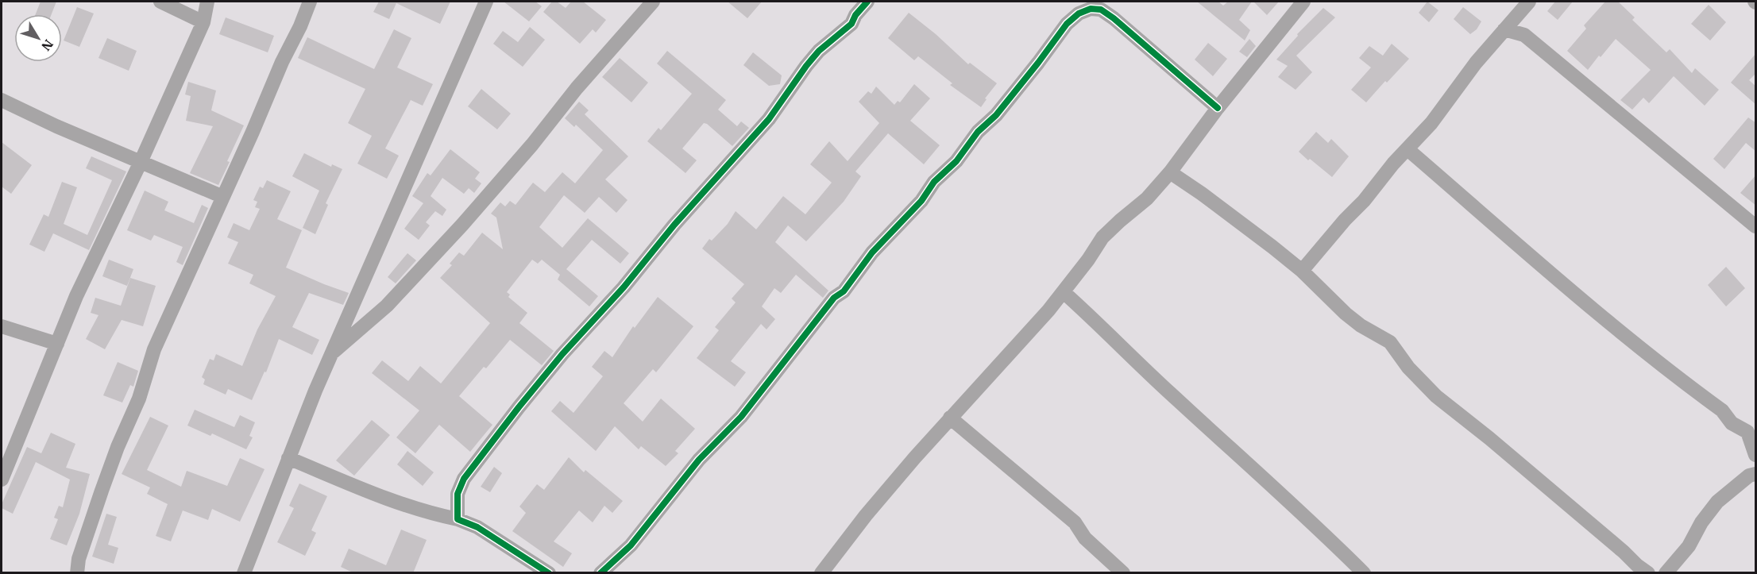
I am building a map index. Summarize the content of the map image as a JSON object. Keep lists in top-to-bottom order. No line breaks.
{"north":"bottom right"}
